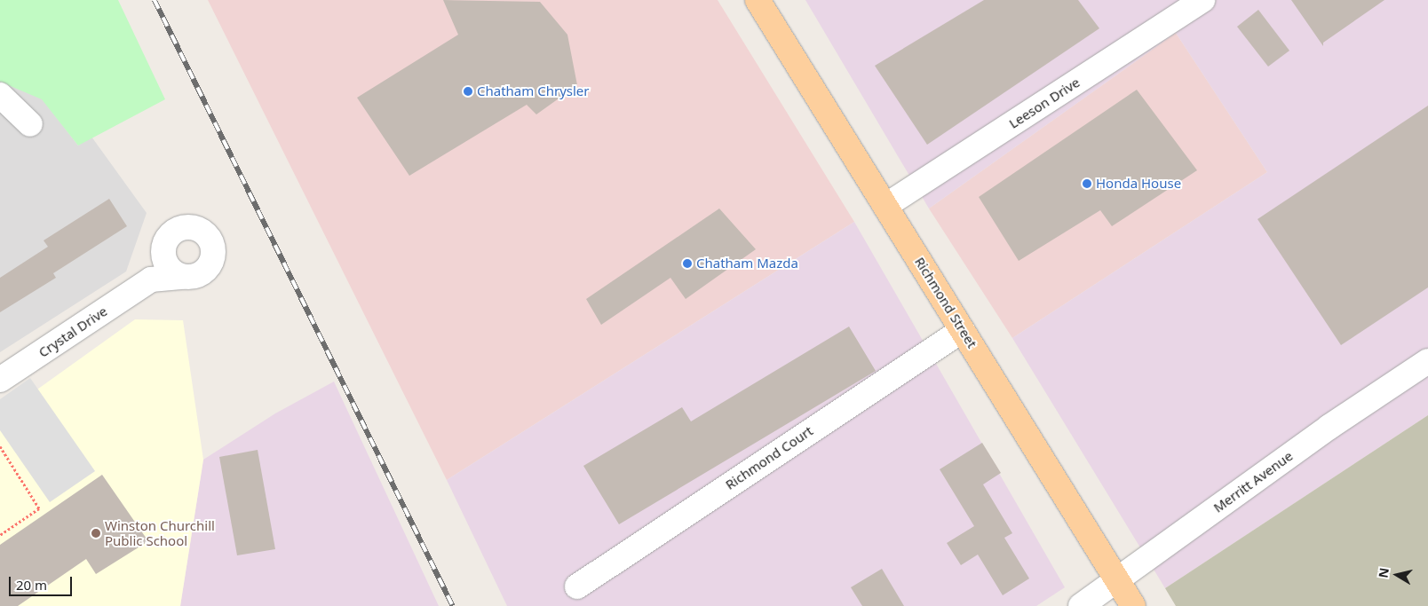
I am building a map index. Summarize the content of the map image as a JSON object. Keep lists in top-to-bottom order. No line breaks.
{"streets":{"main road":["Richmond Street"],"street":["Leeson Drive","Crystal Drive","Richmond Court","Merritt Avenue"]},"crossings":[["Leeson Drive","Richmond Street"],["Richmond Street","Richmond Court"],["Richmond Street","Merritt Avenue"]],"places":["Chatham Chrysler","Honda House","Chatham Mazda","Winston Churchill Public School"],"scale_bar":"20 m","north":"left"}
